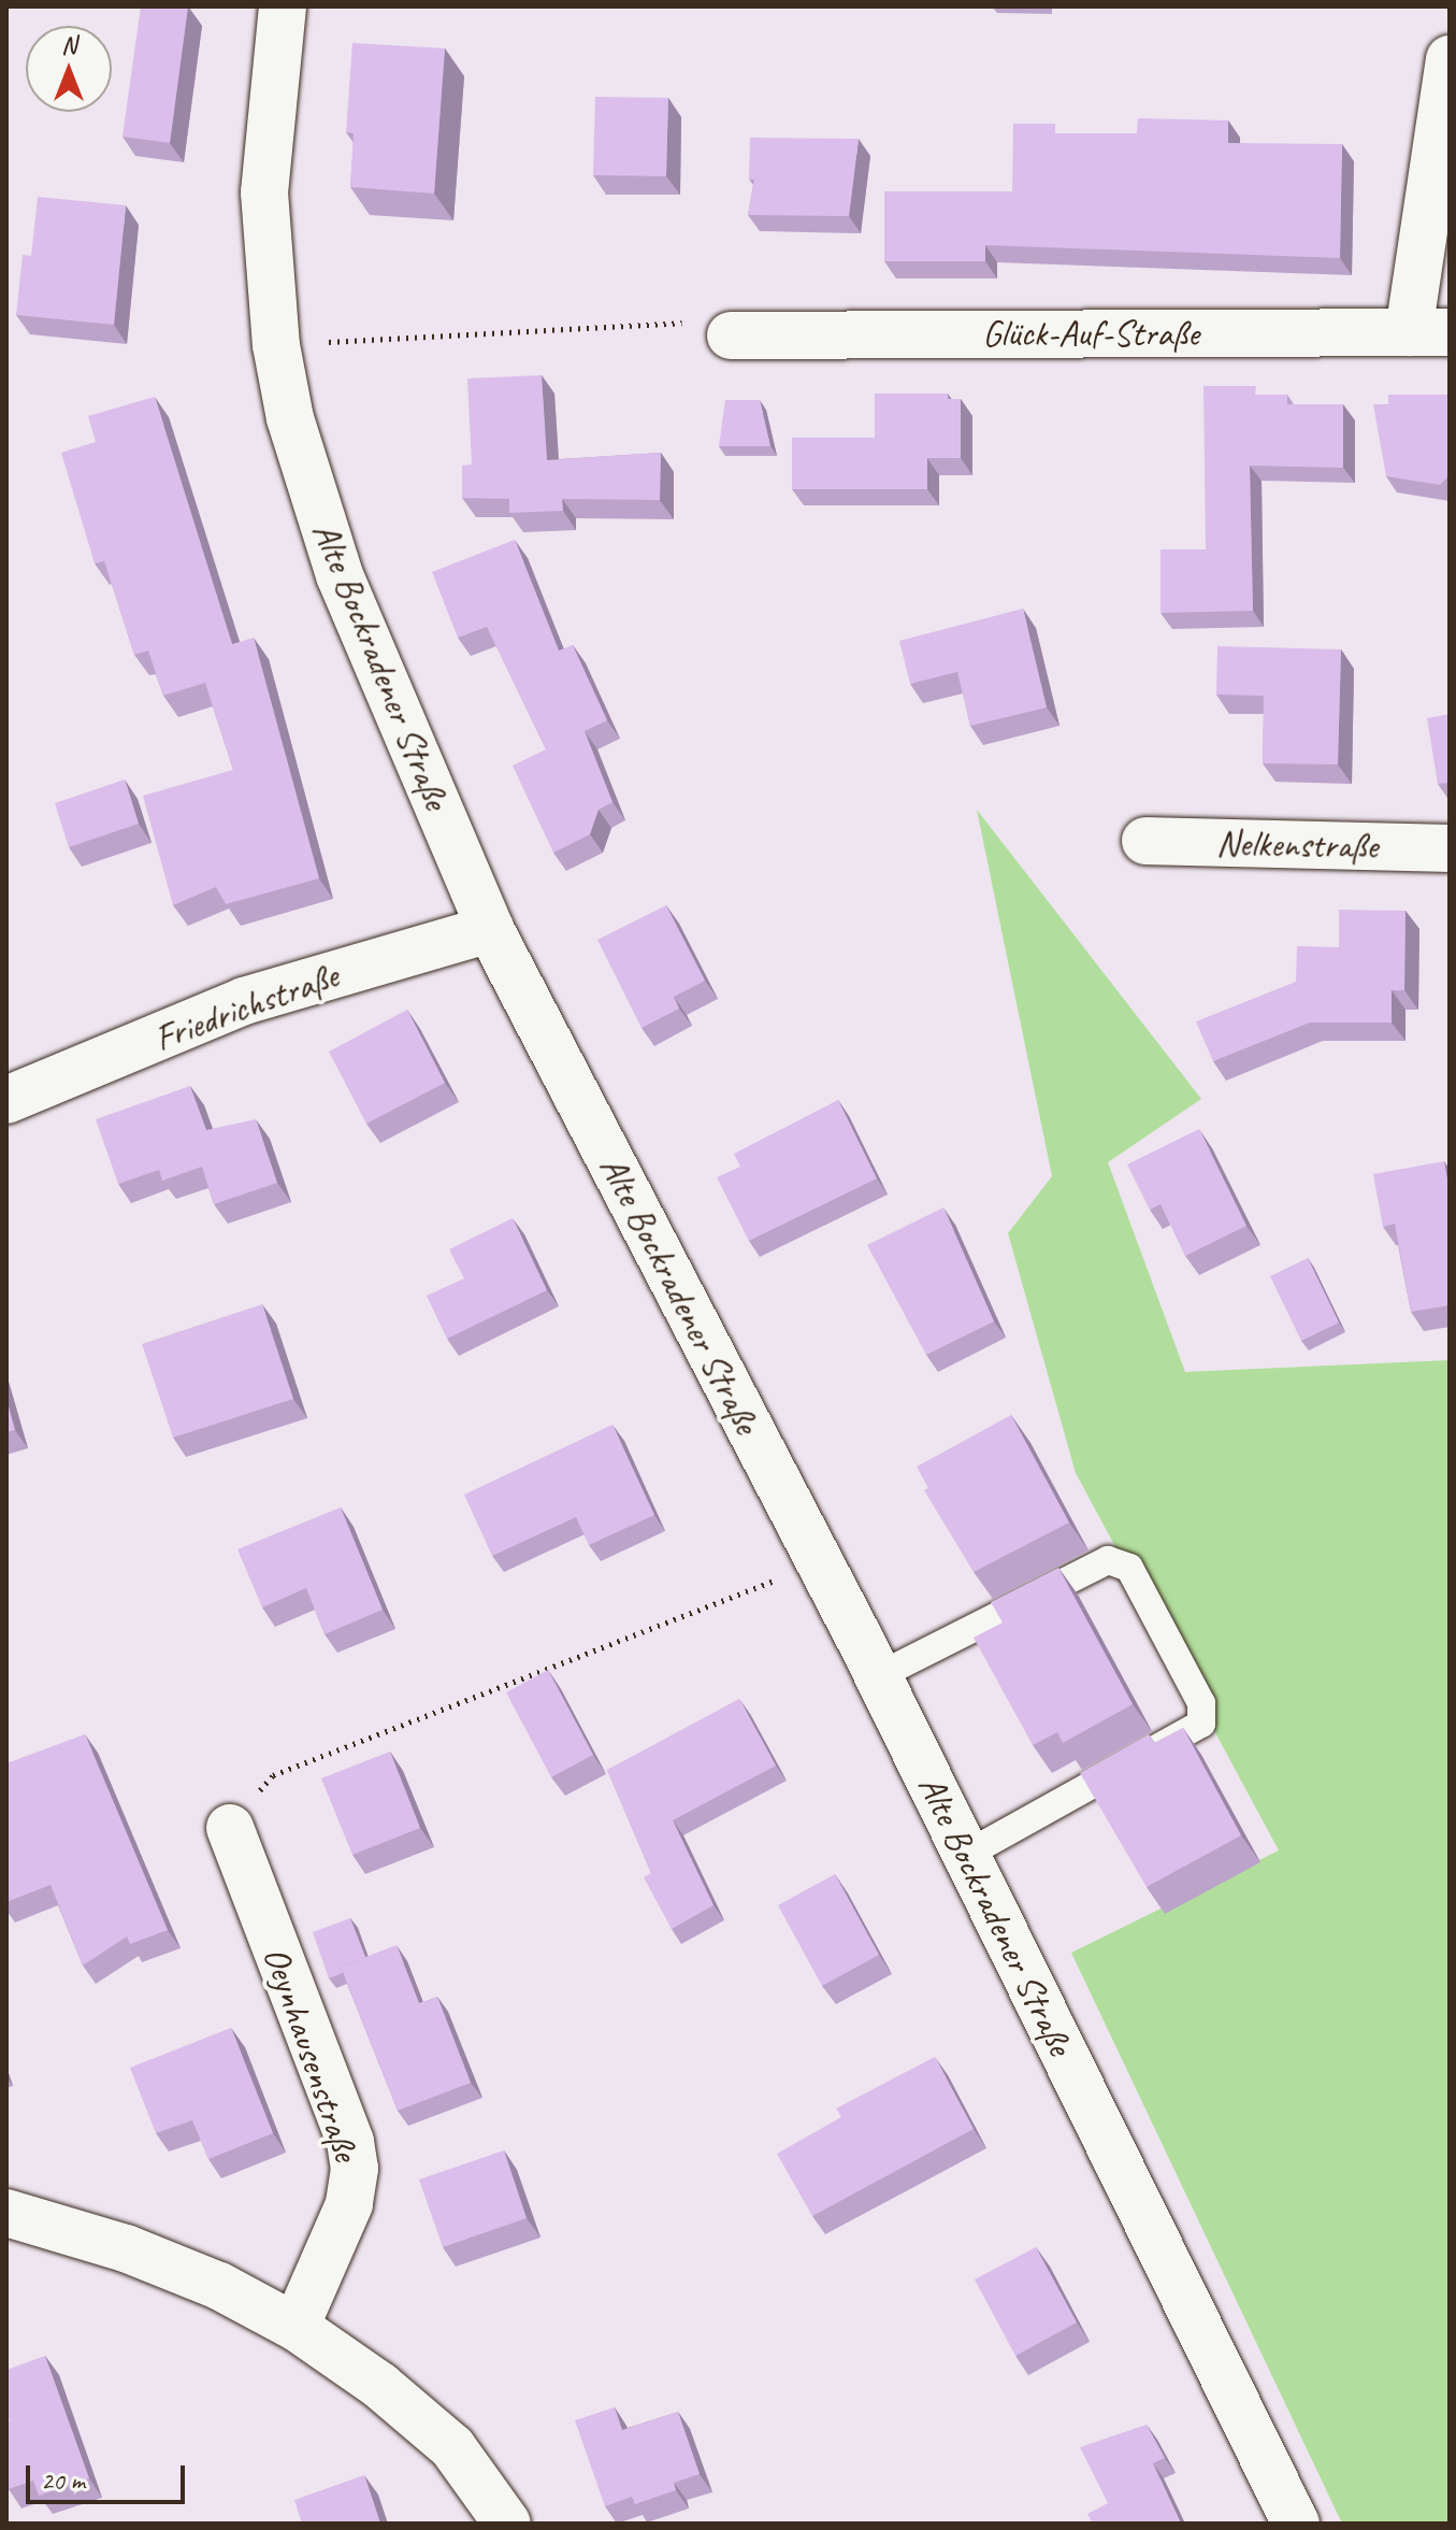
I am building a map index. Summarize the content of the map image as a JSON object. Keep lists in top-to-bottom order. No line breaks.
{"streets":{"street":["Glück-Auf-Straße","Alte Bockradener Straße","Nelkenstraße","Friedrichstraße","Oeynhausenstraße"]},"crossings":[["Alte Bockradener Straße","Friedrichstraße"]],"scale_bar":"20 m","north":"top"}
